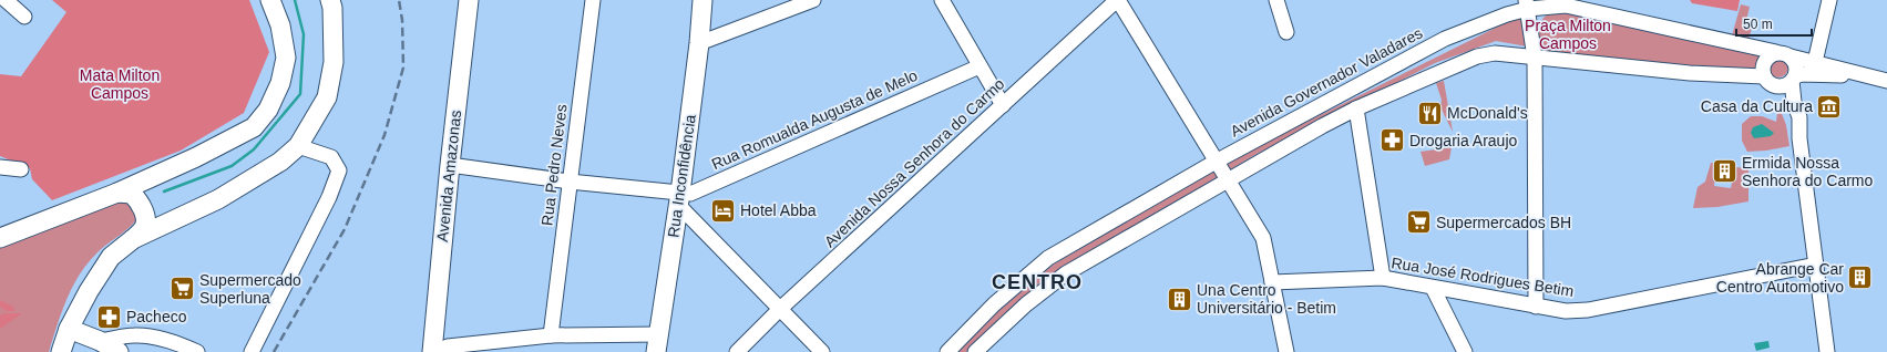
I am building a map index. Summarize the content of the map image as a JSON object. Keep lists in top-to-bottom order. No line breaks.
{"streets":{"main road":["Avenida Amazonas","Rua Inconfidência"],"street":["Avenida Governador Valadares","Rua Romualda Augusta de Melo","Avenida Nossa Senhora do Carmo","Rua Pedro Neves","Rua José Rodrigues Betim"]},"crossings":[["Rua Romualda Augusta de Melo","Rua Pedro Neves"],["Rua Romualda Augusta de Melo","Avenida Amazonas"],["Rua Romualda Augusta de Melo","Rua Inconfidência"]],"districts":["CENTRO"],"parks":["Praça Milton Campos","Mata Milton Campos"],"places":{"museum":["Casa da Cultura"],"restaurant":["McDonald's"],"pharmacy":["Drogaria Araujo","Pacheco"],"building":["Ermida Nossa Senhora do Carmo","Abrange Car Centro Automotivo","Una Centro Universitário - Betim"],"hotel":["Hotel Abba"],"supermarket":["Supermercados BH","Supermercado Superluna"]},"scale_bar":"50 m"}
